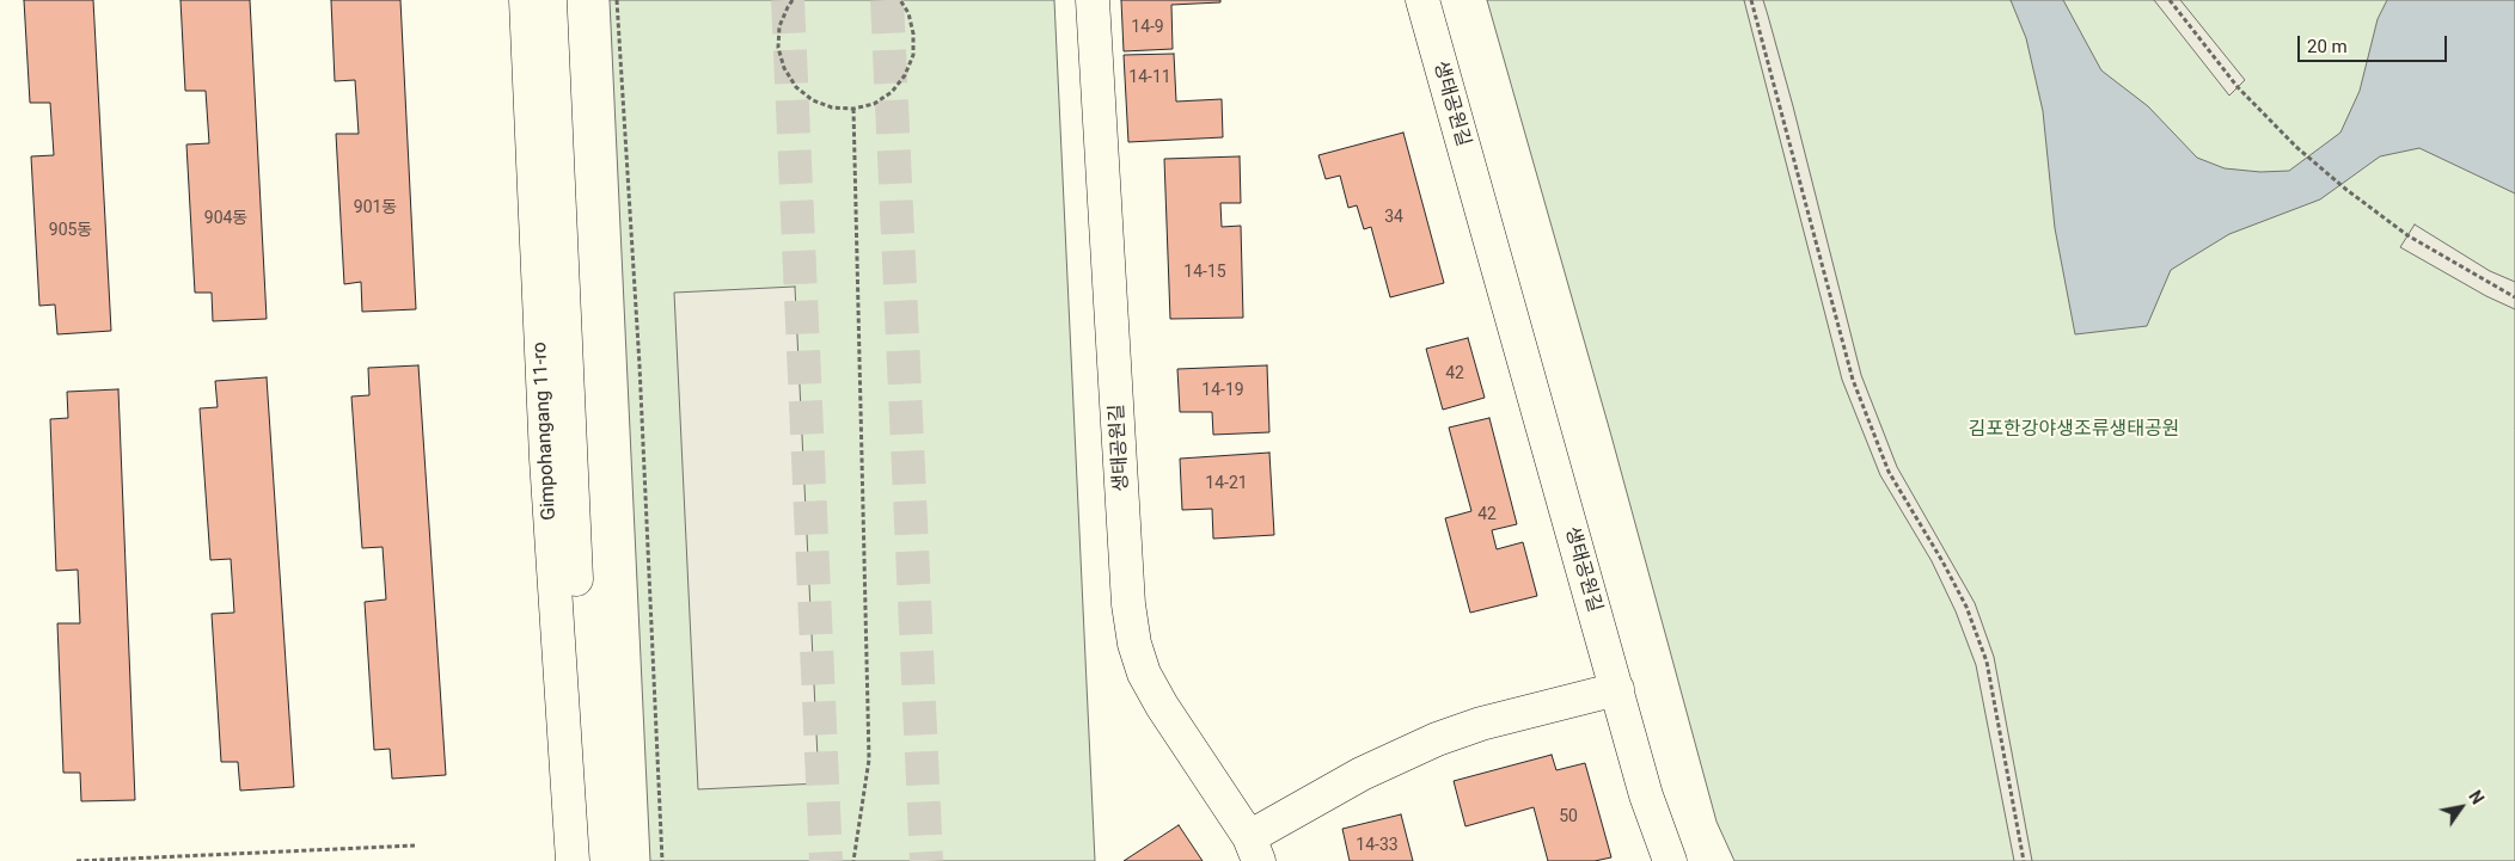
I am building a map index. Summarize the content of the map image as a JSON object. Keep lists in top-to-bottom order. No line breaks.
{"streets":{"street":["생태공원길","Gimpohangang 11-ro"]},"parks":["김포한강야생조류생태공원"],"house_numbers":["14-9","14-11","901동","34","904동","905동","14-15","42","14-19","14-21","42","50","14-33"],"scale_bar":"20 m","north":"top right"}
